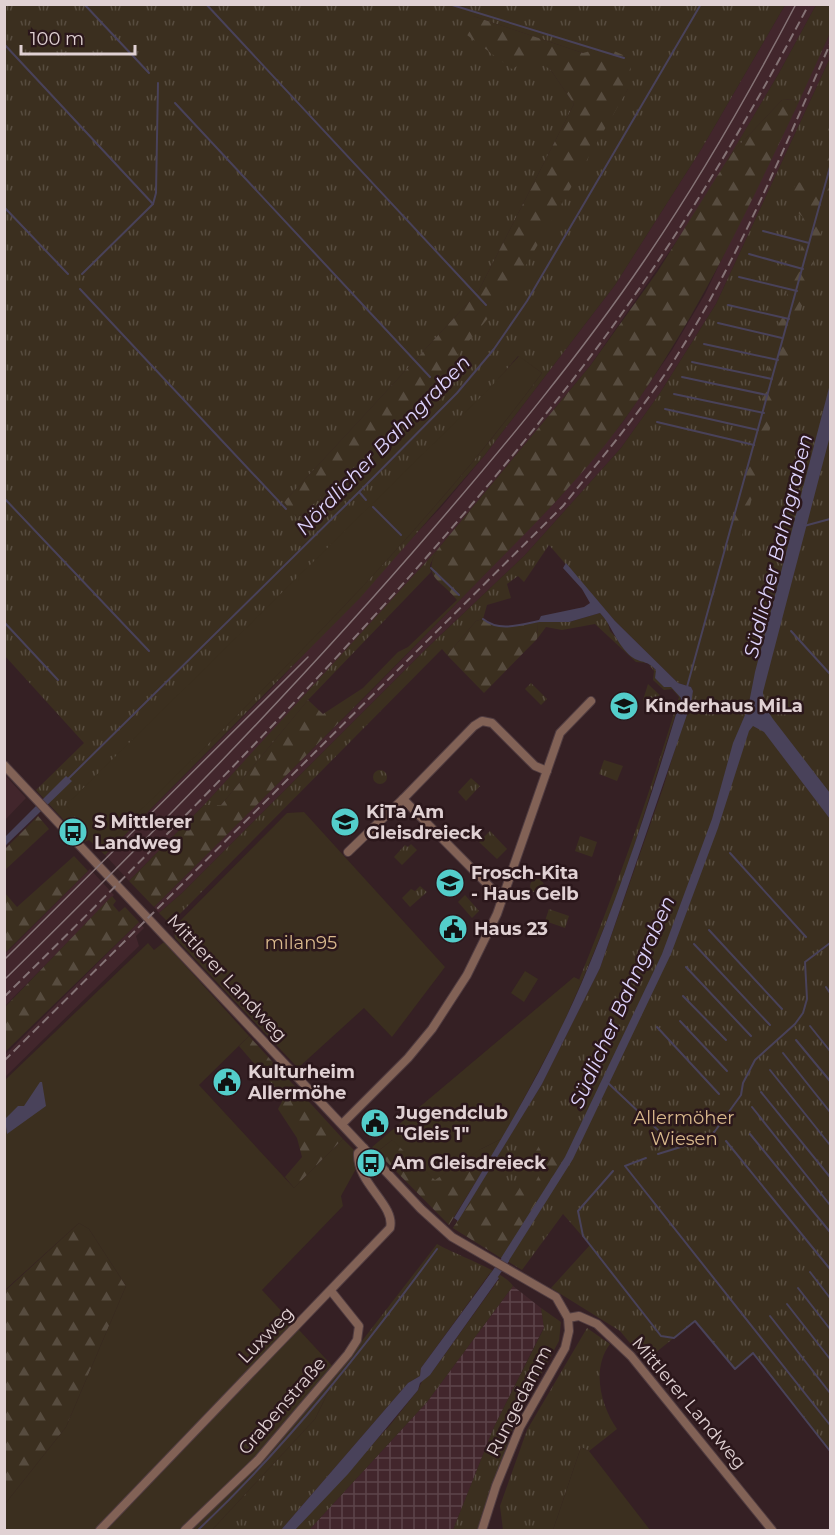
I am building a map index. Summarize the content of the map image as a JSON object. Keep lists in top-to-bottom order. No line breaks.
{"streets":{"street":["Mittlerer Landweg","Luxweg","Rungedamm","Grabenstraße"]},"crossings":[["Mittlerer Landweg","Luxweg"],["Mittlerer Landweg","Rungedamm"],["Luxweg","Grabenstraße"]],"water":["Nördlicher Bahngraben","Südlicher Bahngraben"],"parks":["milan95","Allermöher Wiesen"],"places":{"school or university":["Kinderhaus MiLa","KiTa Am Gleisdreieck","Frosch-Kita - Haus Gelb"],"bus stop":["S Mittlerer Landweg","Am Gleisdreieck"],"public building":["Haus 23","Kulturheim Allermöhe","Jugendclub \"Gleis 1\""]},"scale_bar":"100 m"}
